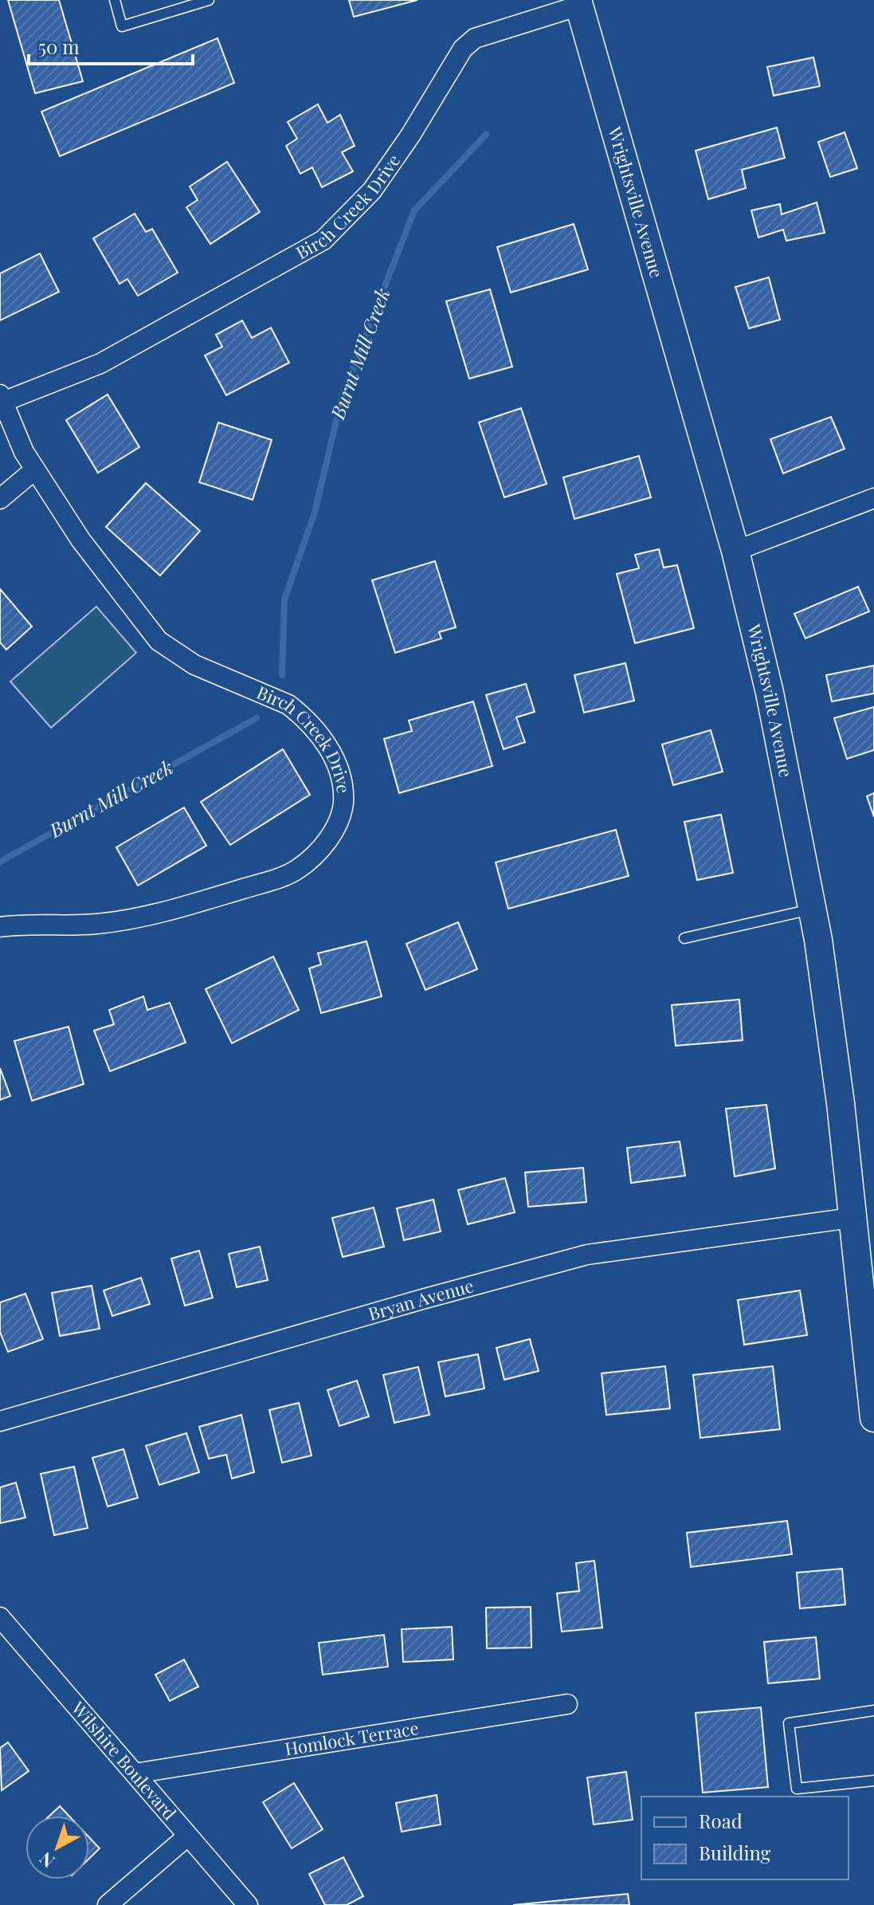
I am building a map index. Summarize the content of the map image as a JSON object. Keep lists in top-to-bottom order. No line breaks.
{"streets":{"street":["Wrightsville Avenue","Birch Creek Drive","Bryan Avenue","Homlock Terrace","Wilshire Boulevard"]},"crossings":[["Wrightsville Avenue","Birch Creek Drive"],["Wrightsville Avenue","Bryan Avenue"],["Homlock Terrace","Wilshire Boulevard"]],"water":["Burnt Mill Creek"],"legend":["Road","Building"],"scale_bar":"50 m","north":"bottom left"}
